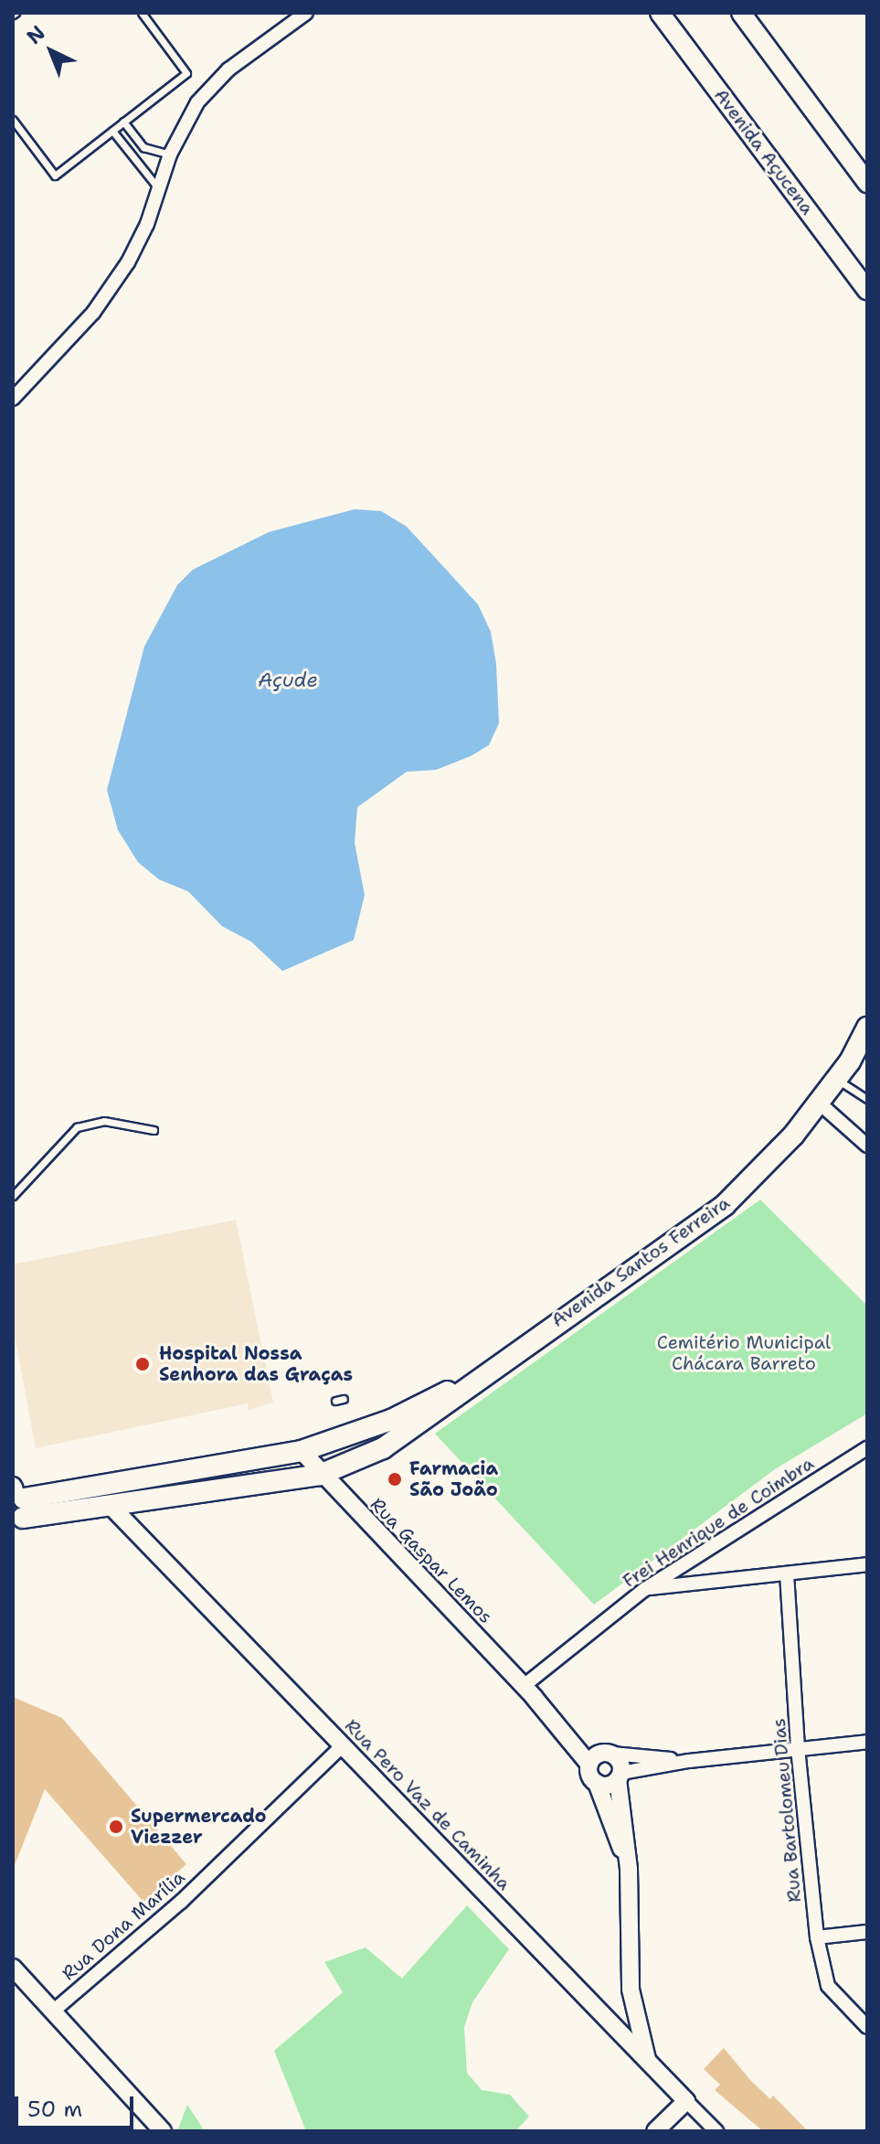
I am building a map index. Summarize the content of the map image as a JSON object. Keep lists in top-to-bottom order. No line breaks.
{"streets":{"main road":["Avenida Açucena","Avenida Santos Ferreira"],"street":["Frei Henrique de Coimbra","Rua Gaspar Lemos","Rua Pero Vaz de Caminha","Rua Bartolomeu Dias","Rua Dona Marília"]},"crossings":[["Avenida Santos Ferreira","Rua Gaspar Lemos"],["Avenida Santos Ferreira","Rua Pero Vaz de Caminha"],["Frei Henrique de Coimbra","Rua Gaspar Lemos"],["Rua Pero Vaz de Caminha","Rua Dona Marília"]],"water":["Açude"],"parks":["Cemitério Municipal Chácara Barreto"],"places":["Hospital Nossa Senhora das Graças","Farmacia São João","Supermercado Viezzer"],"scale_bar":"50 m","north":"top left"}
